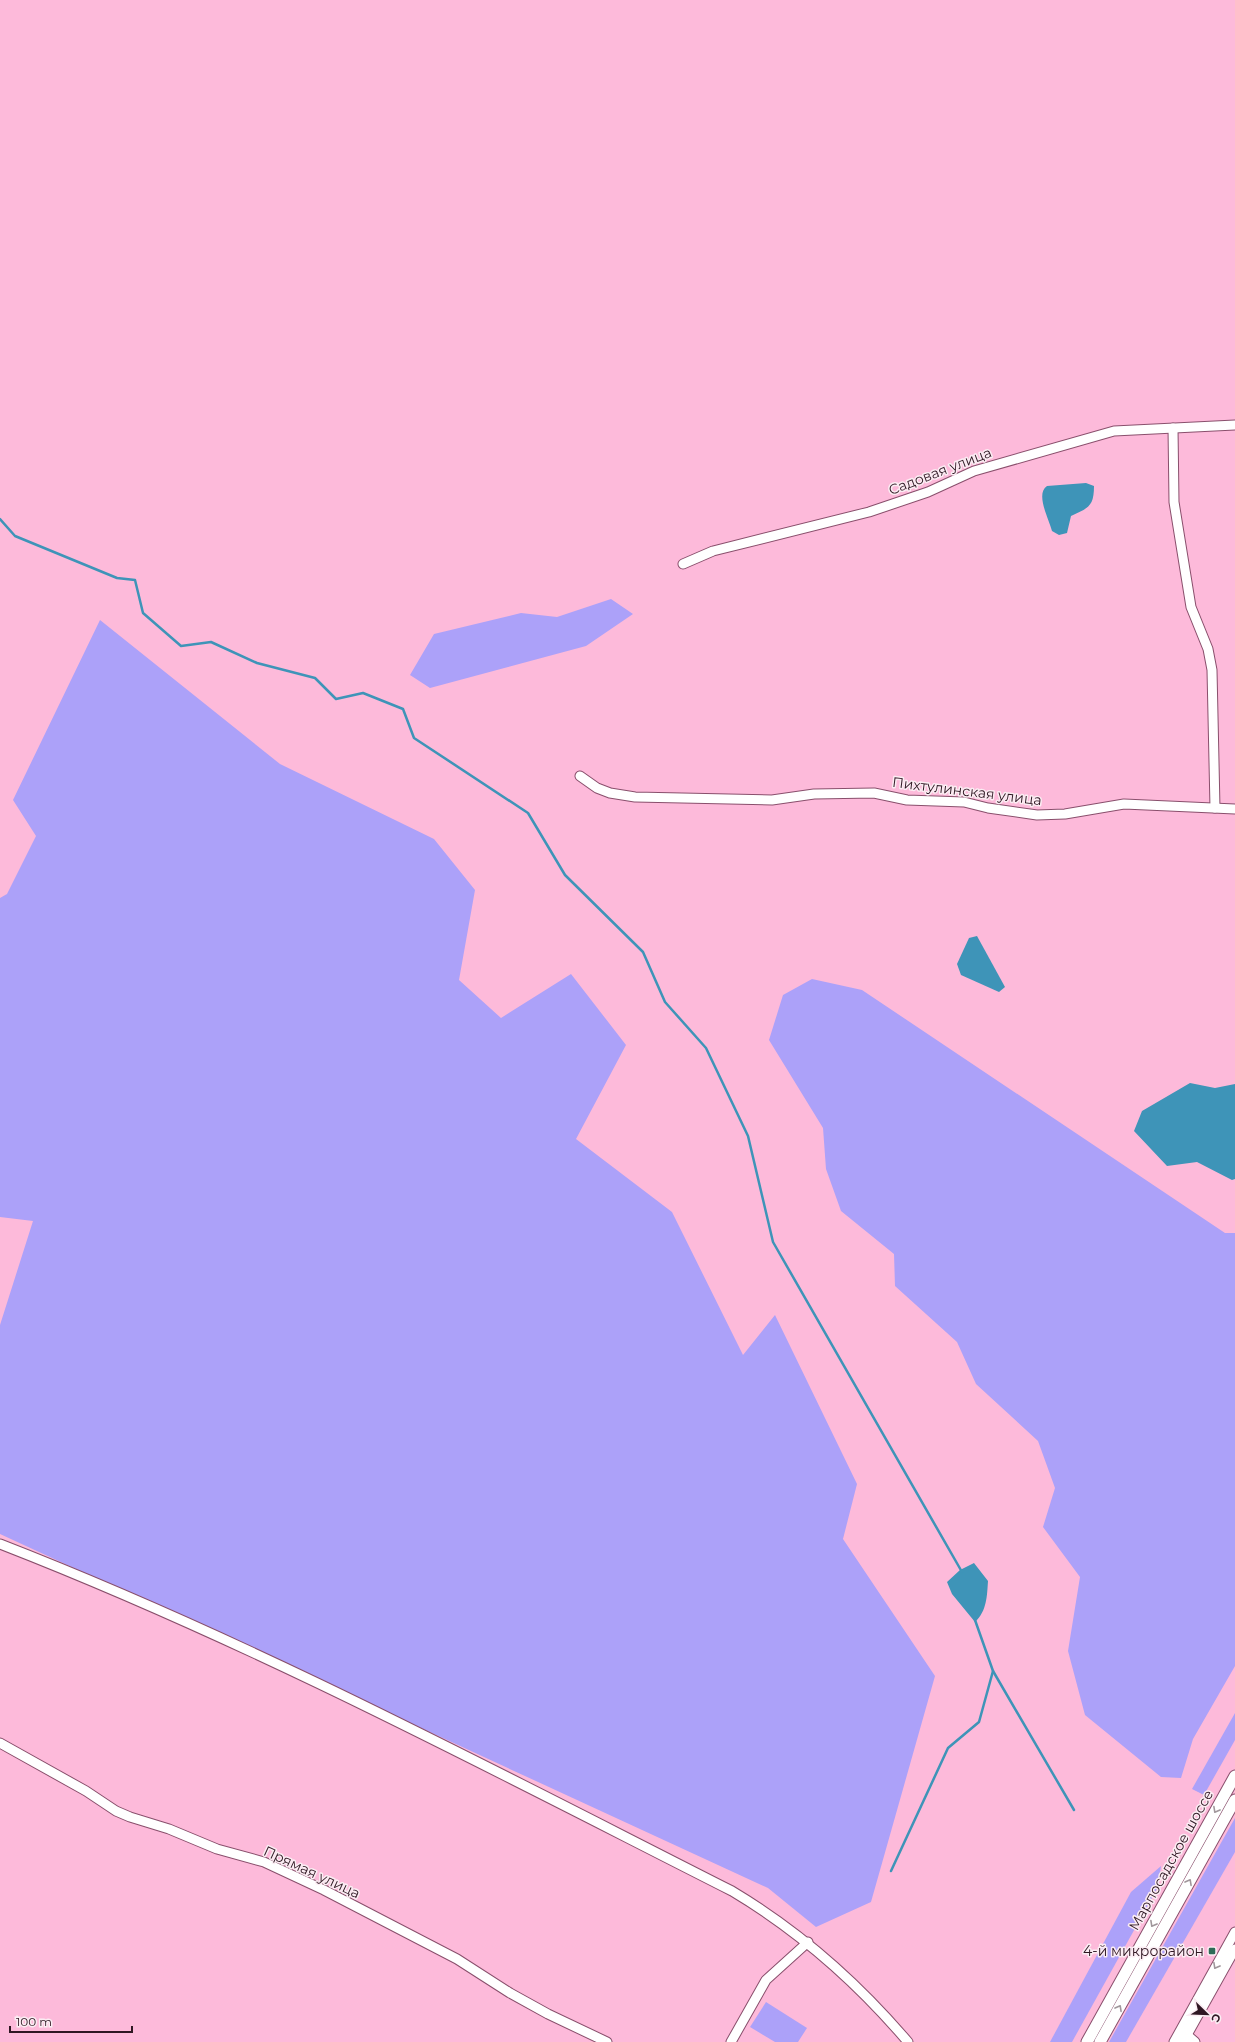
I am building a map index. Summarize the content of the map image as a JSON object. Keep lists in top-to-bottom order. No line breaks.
{"streets":{"main road":["Марпосадское шоссе"],"street":["Садовая улица","Пихтулинская улица","Прямая улица"]},"places":{"transit":["4-й микрорайон"]},"scale_bar":"100 m","north":"bottom right"}
